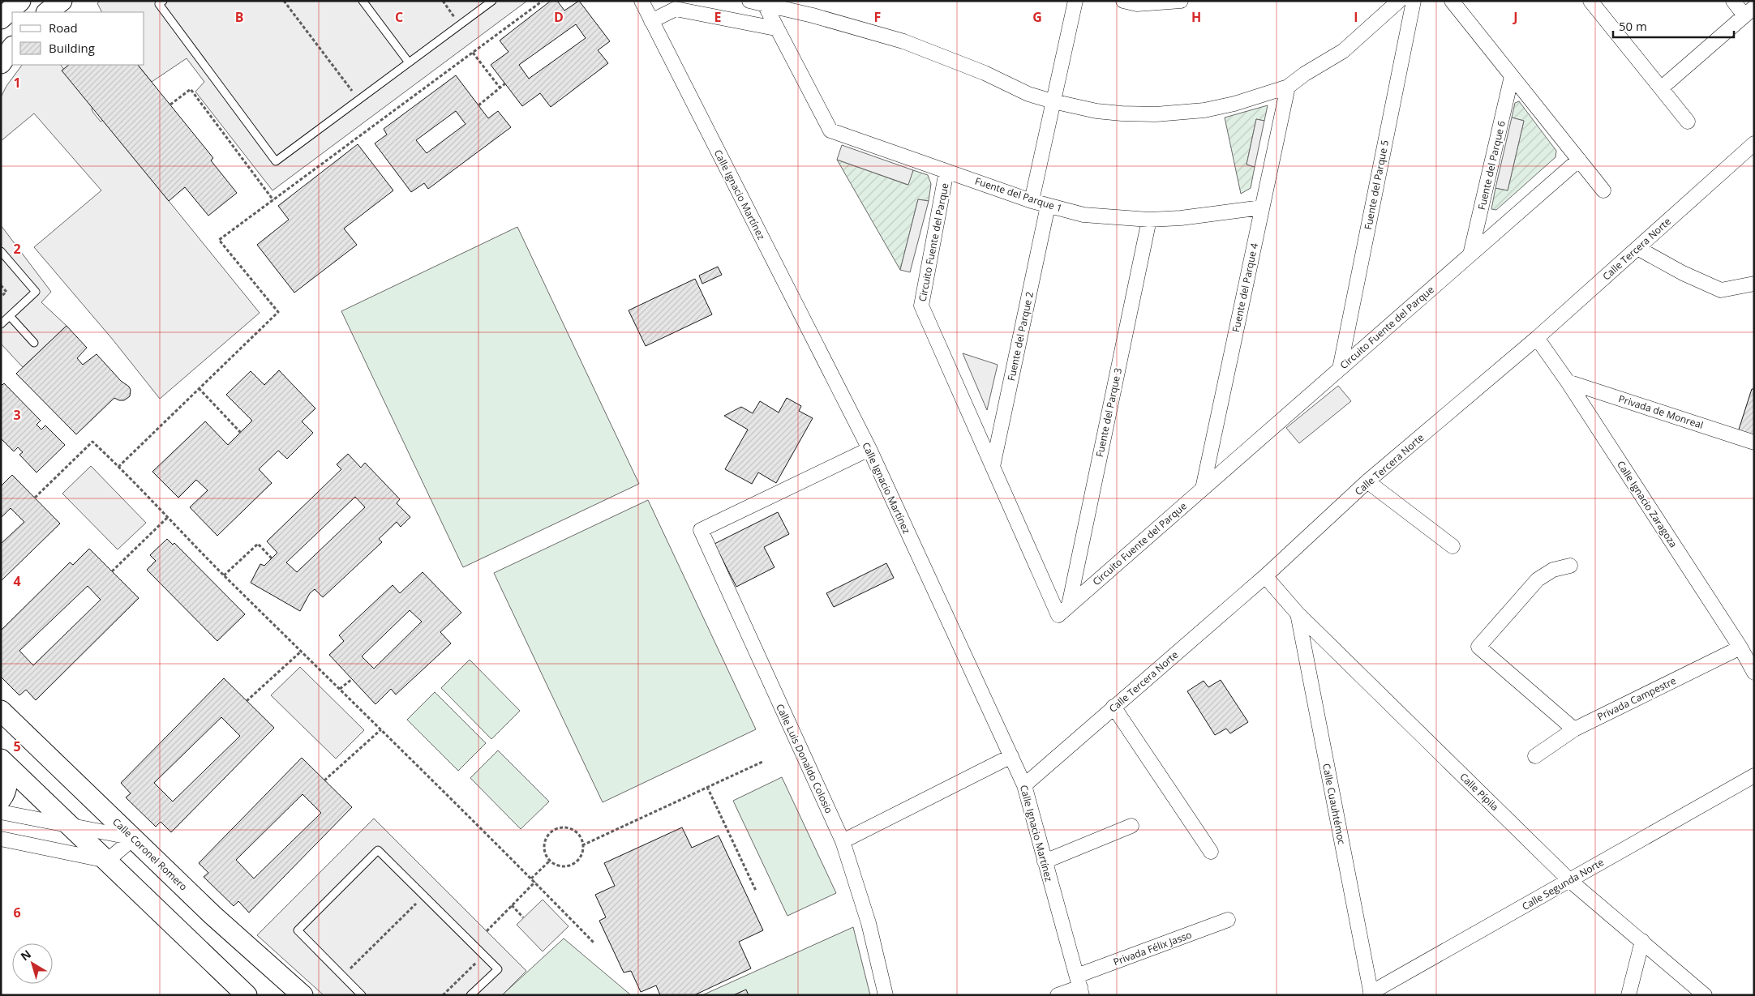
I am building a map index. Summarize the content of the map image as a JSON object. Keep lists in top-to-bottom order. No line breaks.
{"streets":{"main road":["Calle Coronel Romero"],"street":["Fuente del Parque 6","Fuente del Parque 5","Calle Ignacio Martínez","Fuente del Parque 1","Circuito Fuente del Parque","Calle Tercera Norte","Fuente del Parque 4","Fuente del Parque 2","Privada de Monreal","Fuente del Parque 3","Calle Ignacio Zaragoza","Privada Campestre","Calle Luis Donaldo Colosio","Calle Pípila","Calle Cuauhtémoc","Calle Segunda Norte","Privada Félix Jasso"]},"crossings":[["Fuente del Parque 6","Circuito Fuente del Parque"],["Fuente del Parque 5","Circuito Fuente del Parque"],["Calle Ignacio Martínez","Calle Tercera Norte"],["Calle Ignacio Martínez","Calle Luis Donaldo Colosio"],["Calle Ignacio Martínez","Privada Félix Jasso"],["Fuente del Parque 1","Circuito Fuente del Parque"],["Fuente del Parque 1","Fuente del Parque 4"],["Fuente del Parque 1","Fuente del Parque 2"],["Fuente del Parque 1","Fuente del Parque 3"],["Circuito Fuente del Parque","Fuente del Parque 4"],["Circuito Fuente del Parque","Fuente del Parque 2"],["Circuito Fuente del Parque","Fuente del Parque 3"],["Calle Tercera Norte","Calle Ignacio Zaragoza"],["Calle Tercera Norte","Calle Pípila"],["Privada de Monreal","Calle Ignacio Zaragoza"],["Calle Ignacio Zaragoza","Privada Campestre"],["Calle Pípila","Calle Cuauhtémoc"],["Calle Pípila","Calle Segunda Norte"],["Calle Cuauhtémoc","Calle Segunda Norte"]],"legend":["Road","Building"],"scale_bar":"50 m","north":"top left","grid":{"columns":["B","C","D","E","F","G","H","I","J"],"rows":["1","2","3","4","5","6"]}}
